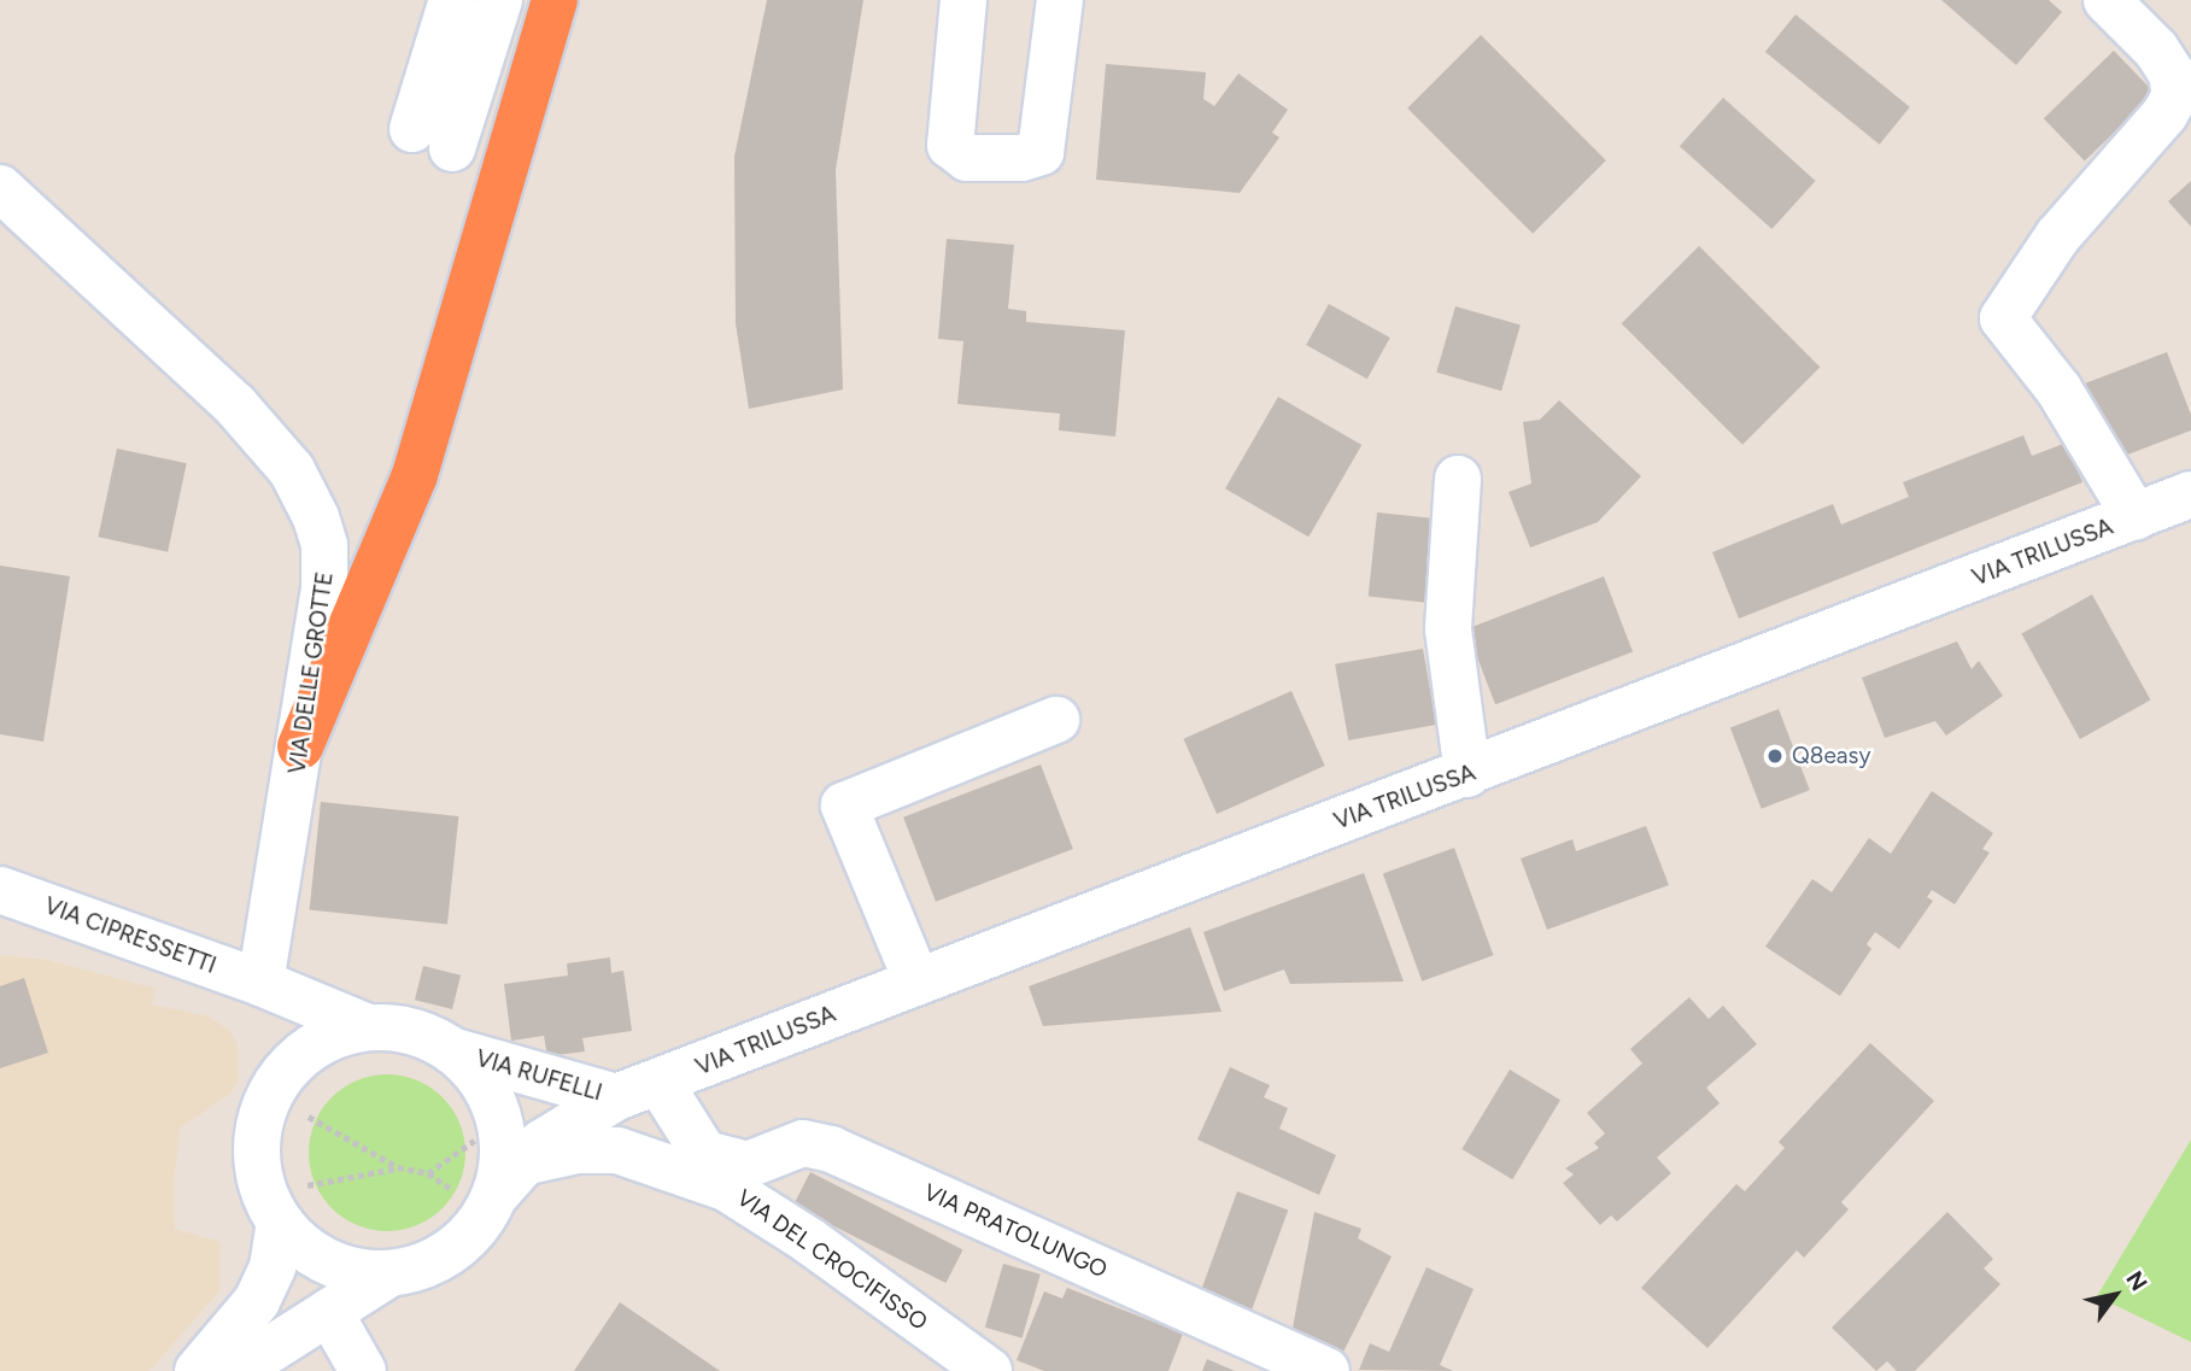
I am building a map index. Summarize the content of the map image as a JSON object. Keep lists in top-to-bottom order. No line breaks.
{"streets":{"street":["VIA TRILUSSA","VIA DELLE GROTTE","VIA CIPRESSETTI","VIA RUFELLI","VIA PRATOLUNGO","VIA DEL CROCIFISSO"]},"crossings":[["VIA TRILUSSA","VIA RUFELLI"],["VIA DELLE GROTTE","VIA CIPRESSETTI"],["VIA CIPRESSETTI","VIA RUFELLI"],["VIA CIPRESSETTI","VIA DEL CROCIFISSO"],["VIA RUFELLI","VIA DEL CROCIFISSO"],["VIA PRATOLUNGO","VIA DEL CROCIFISSO"]],"places":["Q8easy"],"north":"top right"}
